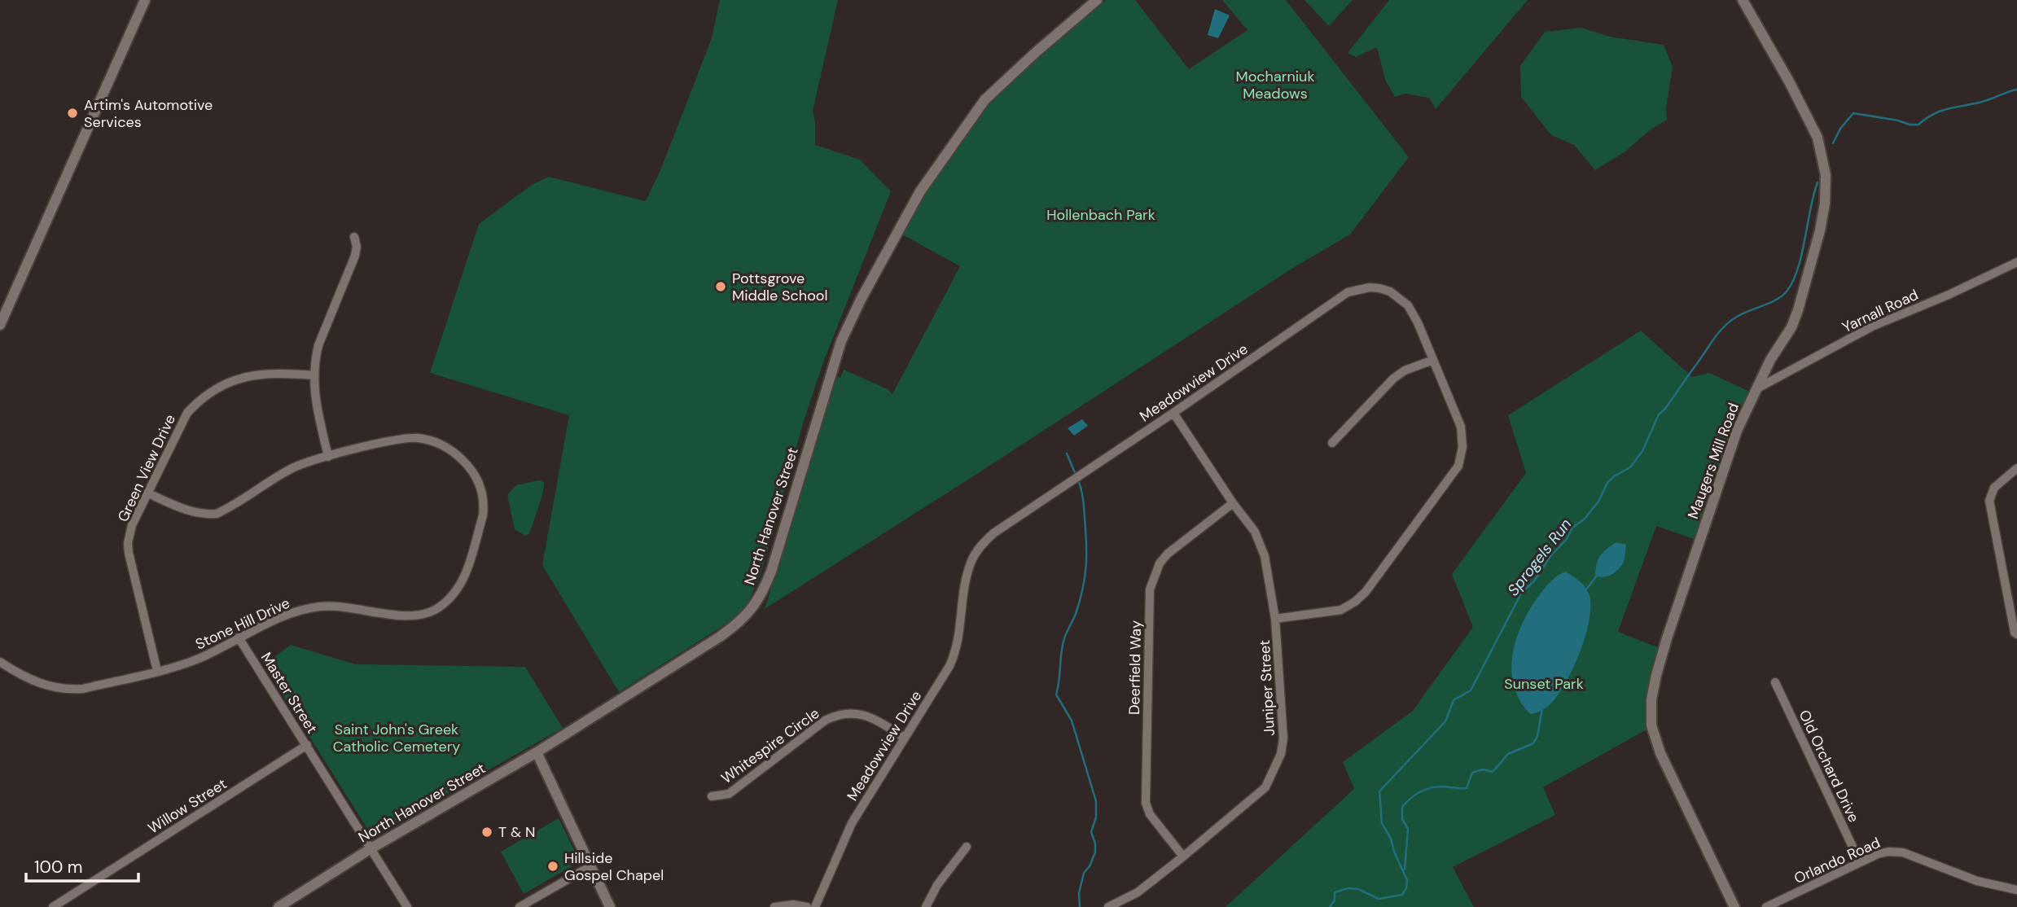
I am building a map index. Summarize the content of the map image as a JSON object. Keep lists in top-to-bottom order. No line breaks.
{"streets":{"street":["Yarnall Road","Meadowview Drive","Maugers Mill Road","Green View Drive","North Hanover Street","Stone Hill Drive","Deerfield Way","Juniper Street","Master Street","Whitespire Circle","Old Orchard Drive","Willow Street","Orlando Road"]},"crossings":[["Yarnall Road","Maugers Mill Road"],["Meadowview Drive","Juniper Street"],["Meadowview Drive","Whitespire Circle"],["Green View Drive","Stone Hill Drive"],["North Hanover Street","Master Street"],["Stone Hill Drive","Master Street"],["Deerfield Way","Juniper Street"],["Master Street","Willow Street"],["Old Orchard Drive","Orlando Road"]],"water":["Sprogels Run"],"parks":["Mocharniuk Meadows","Hollenbach Park","Sunset Park","Saint John's Greek Catholic Cemetery"],"places":["Artim's Automotive Services","Pottsgrove Middle School","T & N","Hillside Gospel Chapel"],"scale_bar":"100 m"}
